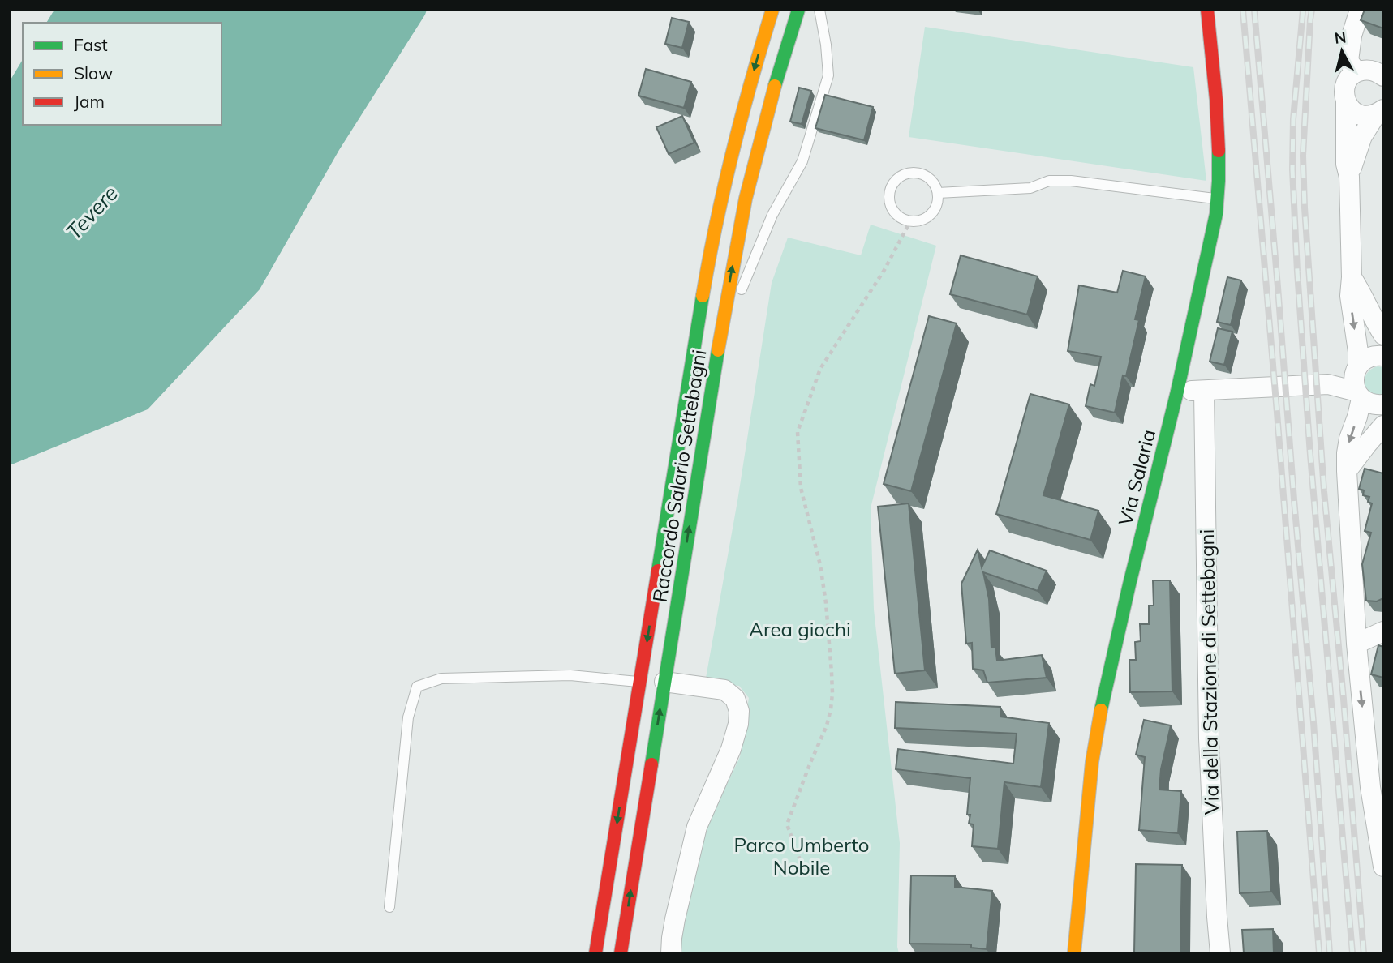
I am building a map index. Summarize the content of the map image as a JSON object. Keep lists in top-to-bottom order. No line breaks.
{"streets":{"main road":["Raccordo Salario Settebagni","Via Salaria"],"street":["Via della Stazione di Settebagni"]},"water":["Tevere"],"parks":["Area giochi","Parco Umberto Nobile"],"legend":["Fast","Slow","Jam"],"north":"top"}
